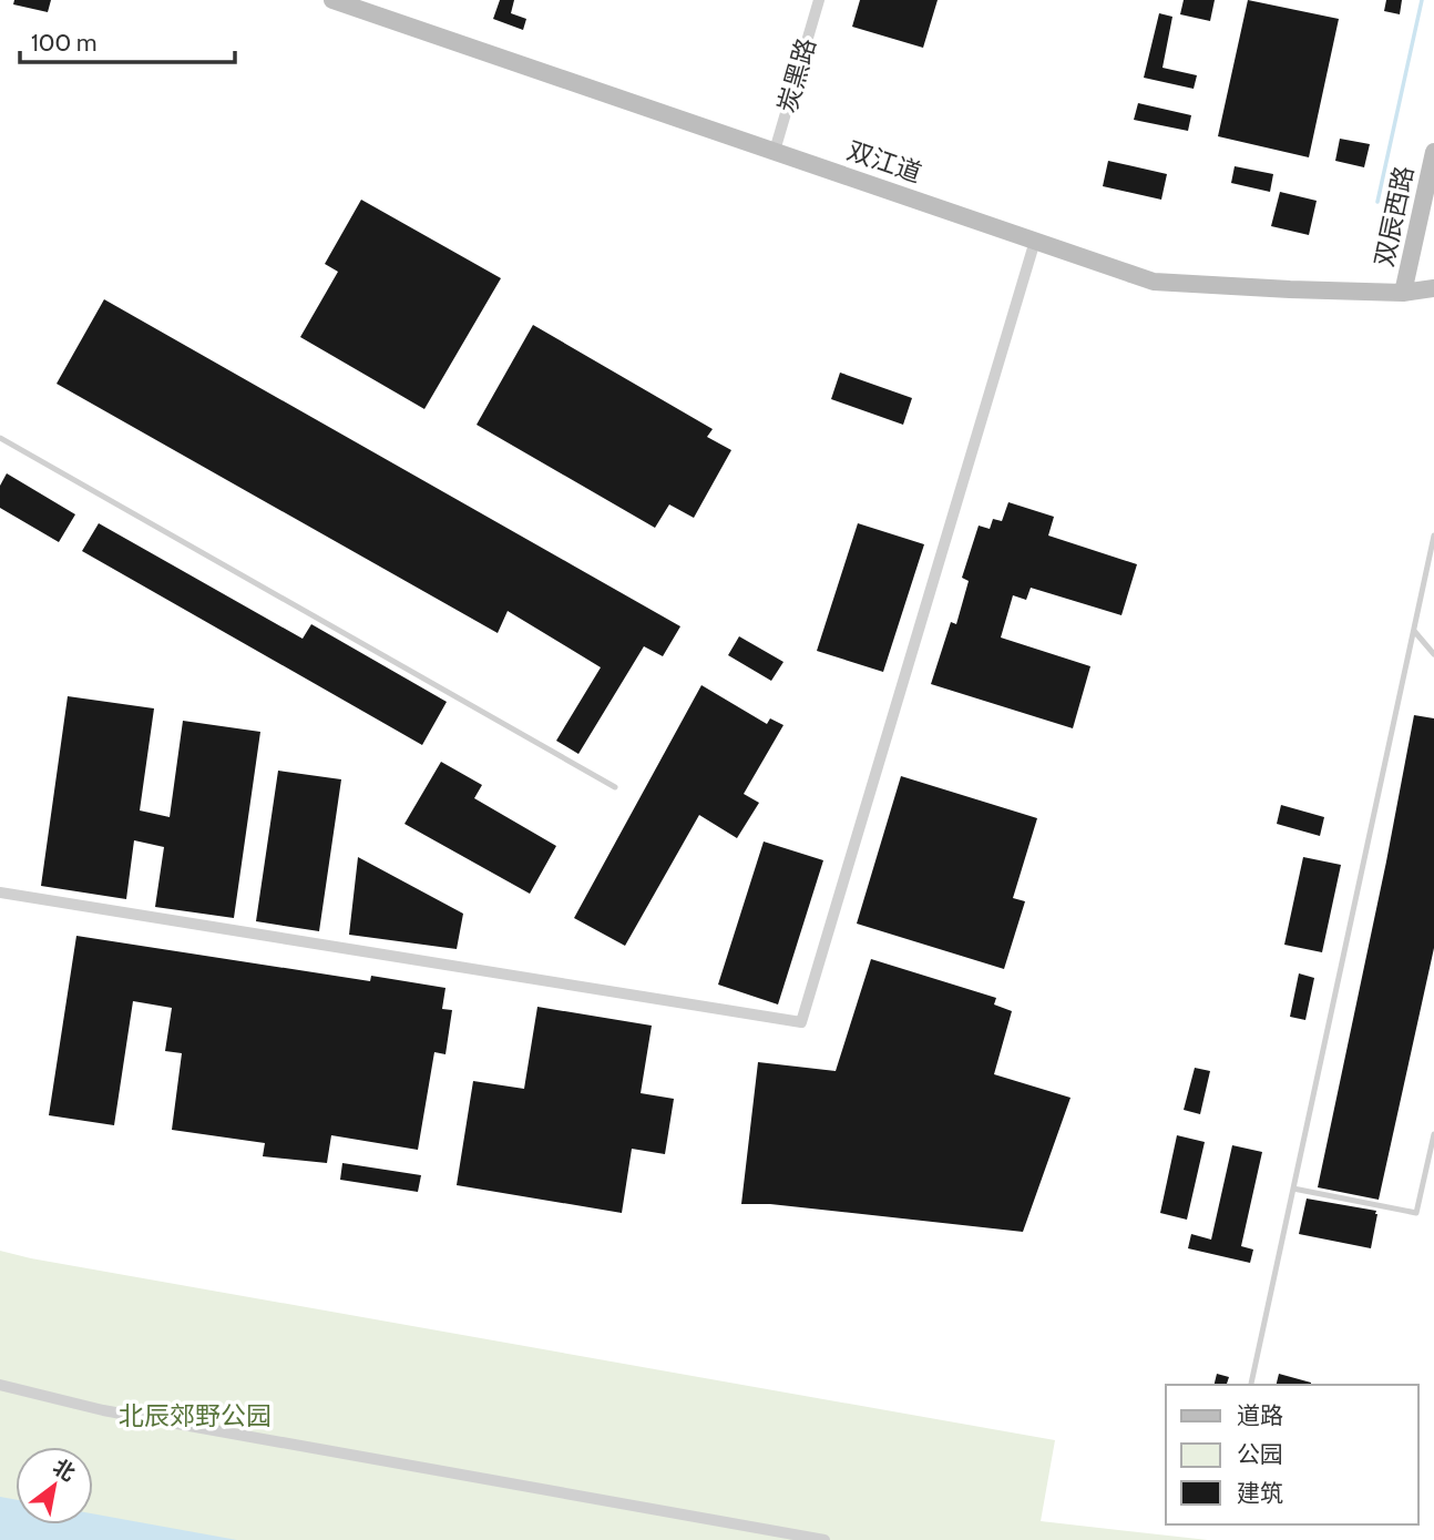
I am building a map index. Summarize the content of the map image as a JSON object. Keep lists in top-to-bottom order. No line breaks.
{"streets":{"main road":["双江道","双辰西路"],"street":["炭黑路"]},"crossings":[["炭黑路","双江道"],["双江道","双辰西路"]],"parks":["北辰郊野公园"],"legend":["道路","公园","建筑"],"scale_bar":"100 m","north":"top right"}
